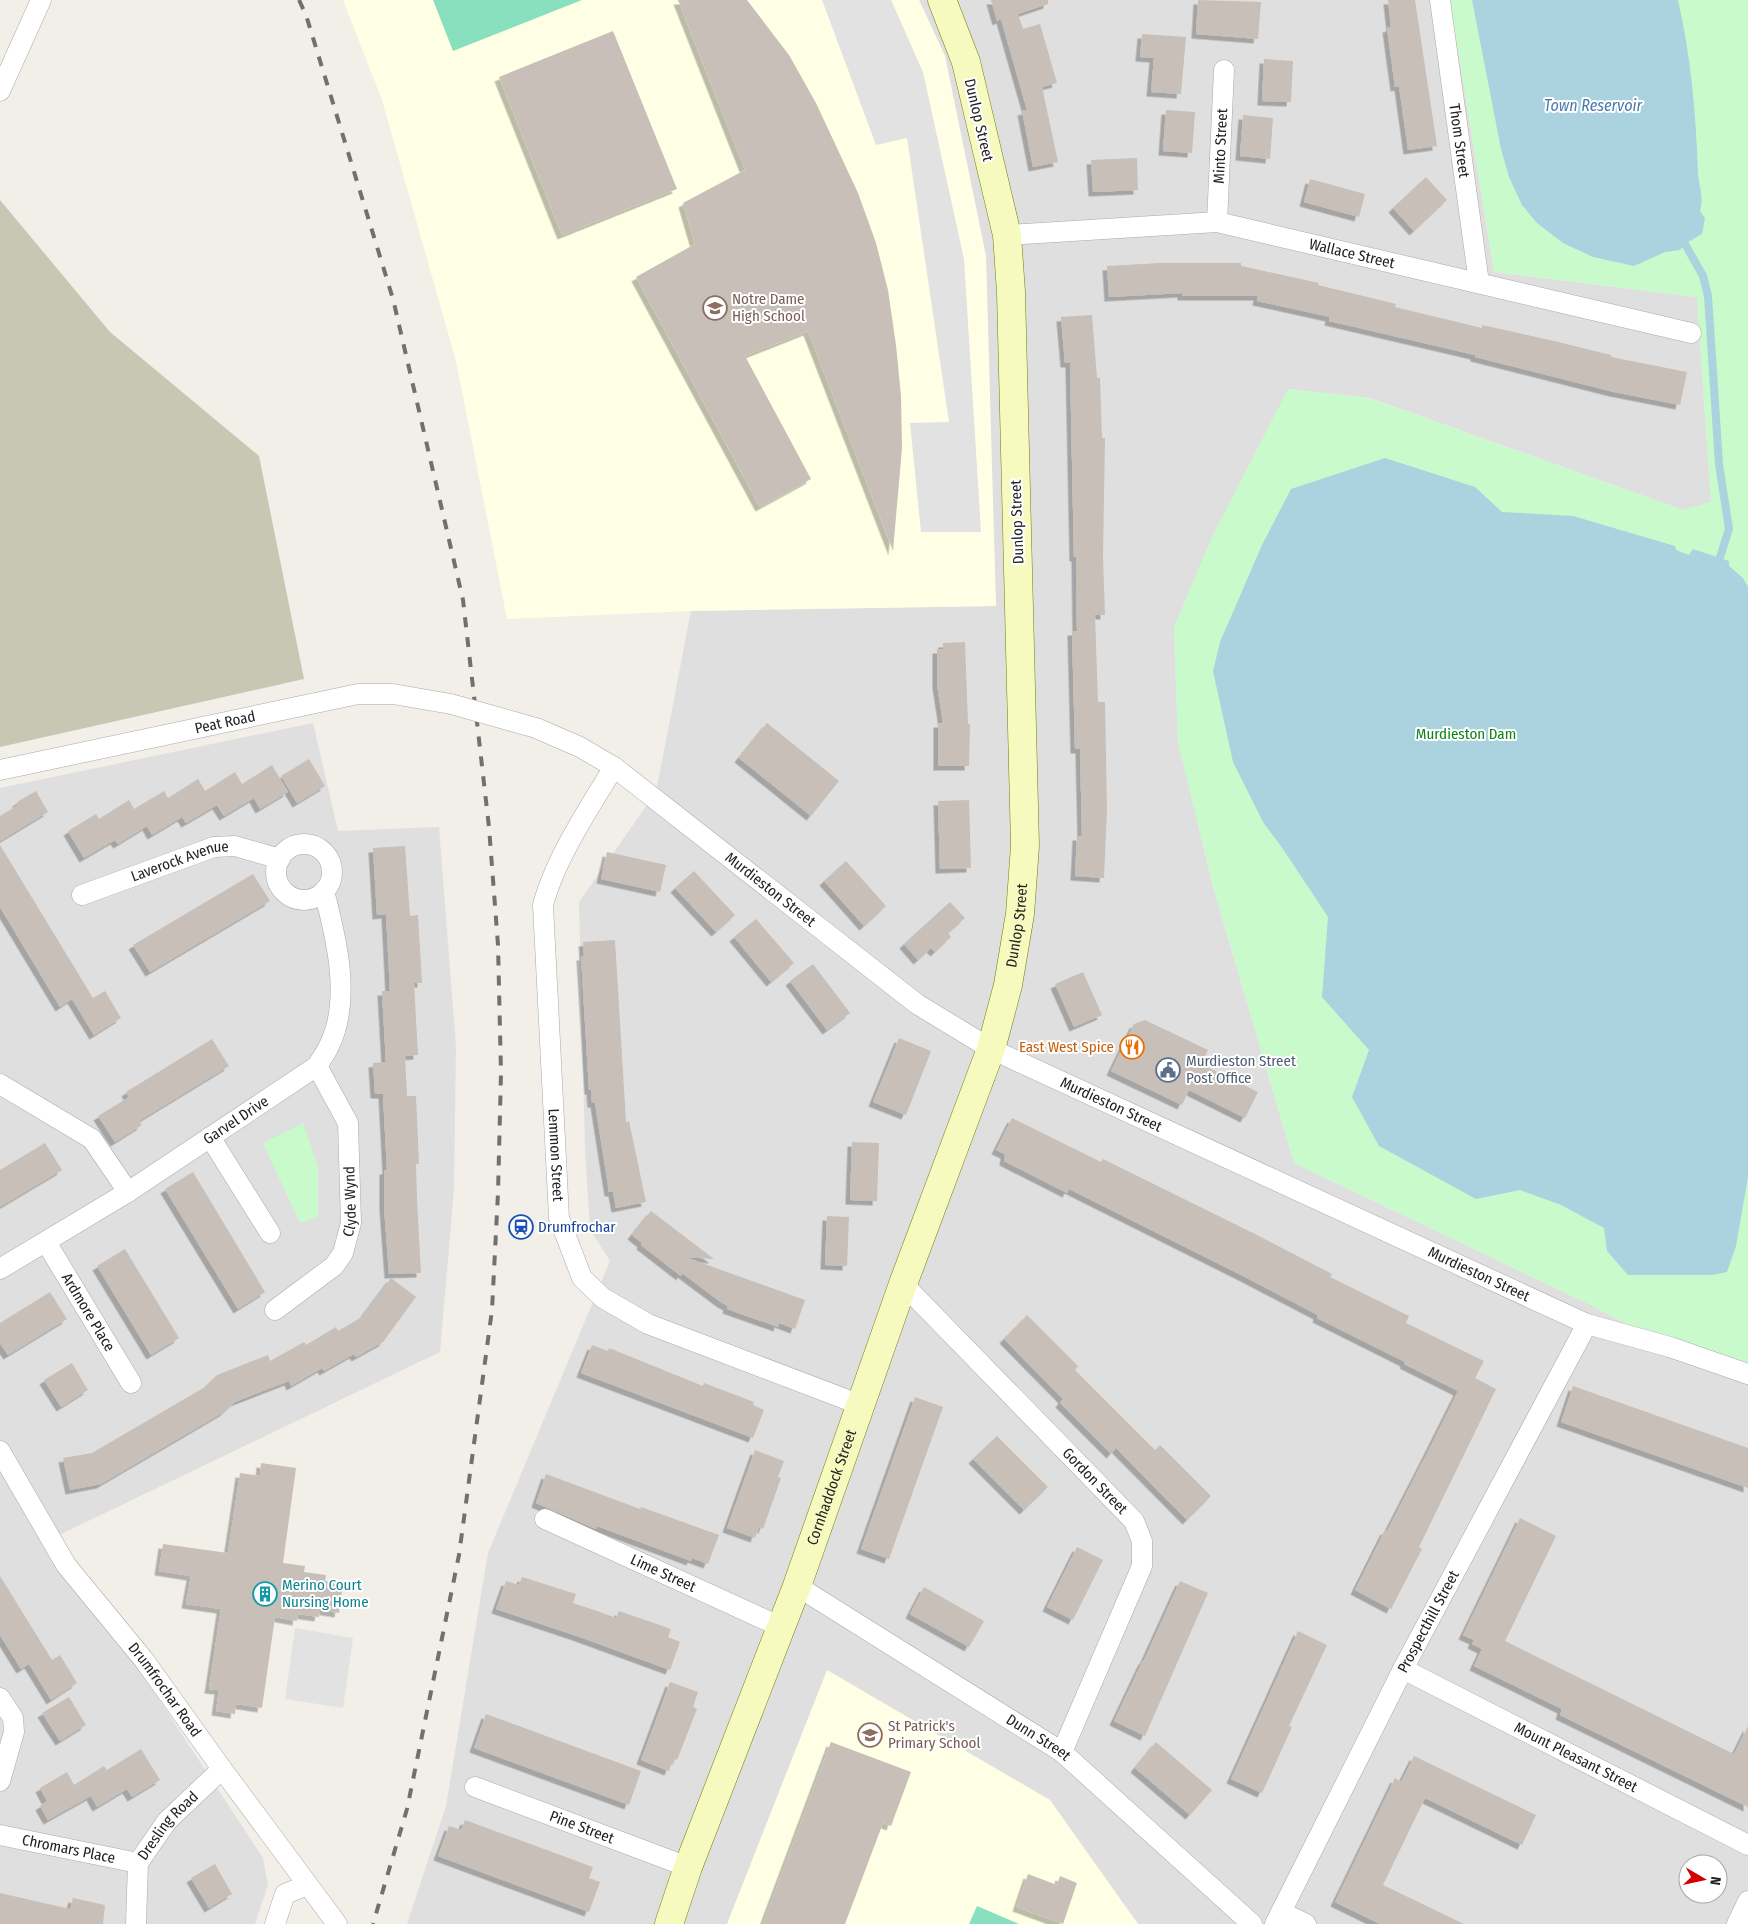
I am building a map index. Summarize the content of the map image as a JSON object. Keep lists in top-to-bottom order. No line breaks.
{"streets":{"main road":["Dunlop Street","Cornhaddock Street"],"street":["Thom Street","Minto Street","Wallace Street","Peat Road","Laverock Avenue","Murdieston Street","Garvel Drive","Lemmon Street","Clyde Wynd","Ardmore Place","Gordon Street","Lime Street","Prospecthill Street","Drumfrochar Road","Dunn Street","Mount Pleasant Street","Dresling Road","Pine Street","Chromars Place"]},"crossings":[["Dunlop Street","Wallace Street"],["Dunlop Street","Murdieston Street"],["Dunlop Street","Cornhaddock Street"],["Thom Street","Wallace Street"],["Minto Street","Wallace Street"],["Peat Road","Murdieston Street"],["Laverock Avenue","Garvel Drive"],["Murdieston Street","Lemmon Street"],["Murdieston Street","Cornhaddock Street"],["Murdieston Street","Prospecthill Street"],["Garvel Drive","Clyde Wynd"],["Garvel Drive","Ardmore Place"],["Lemmon Street","Cornhaddock Street"],["Gordon Street","Cornhaddock Street"],["Gordon Street","Dunn Street"],["Cornhaddock Street","Lime Street"],["Cornhaddock Street","Dunn Street"],["Cornhaddock Street","Pine Street"],["Prospecthill Street","Mount Pleasant Street"],["Drumfrochar Road","Dresling Road"],["Dresling Road","Chromars Place"]],"water":["Town Reservoir"],"parks":["Murdieston Dam"],"places":{"school or university":["Notre Dame High School","St Patrick's Primary School"],"restaurant":["East West Spice"],"public building":["Murdieston Street Post Office"],"station":["Drumfrochar"],"building":["Merino Court Nursing Home"]},"north":"right"}
